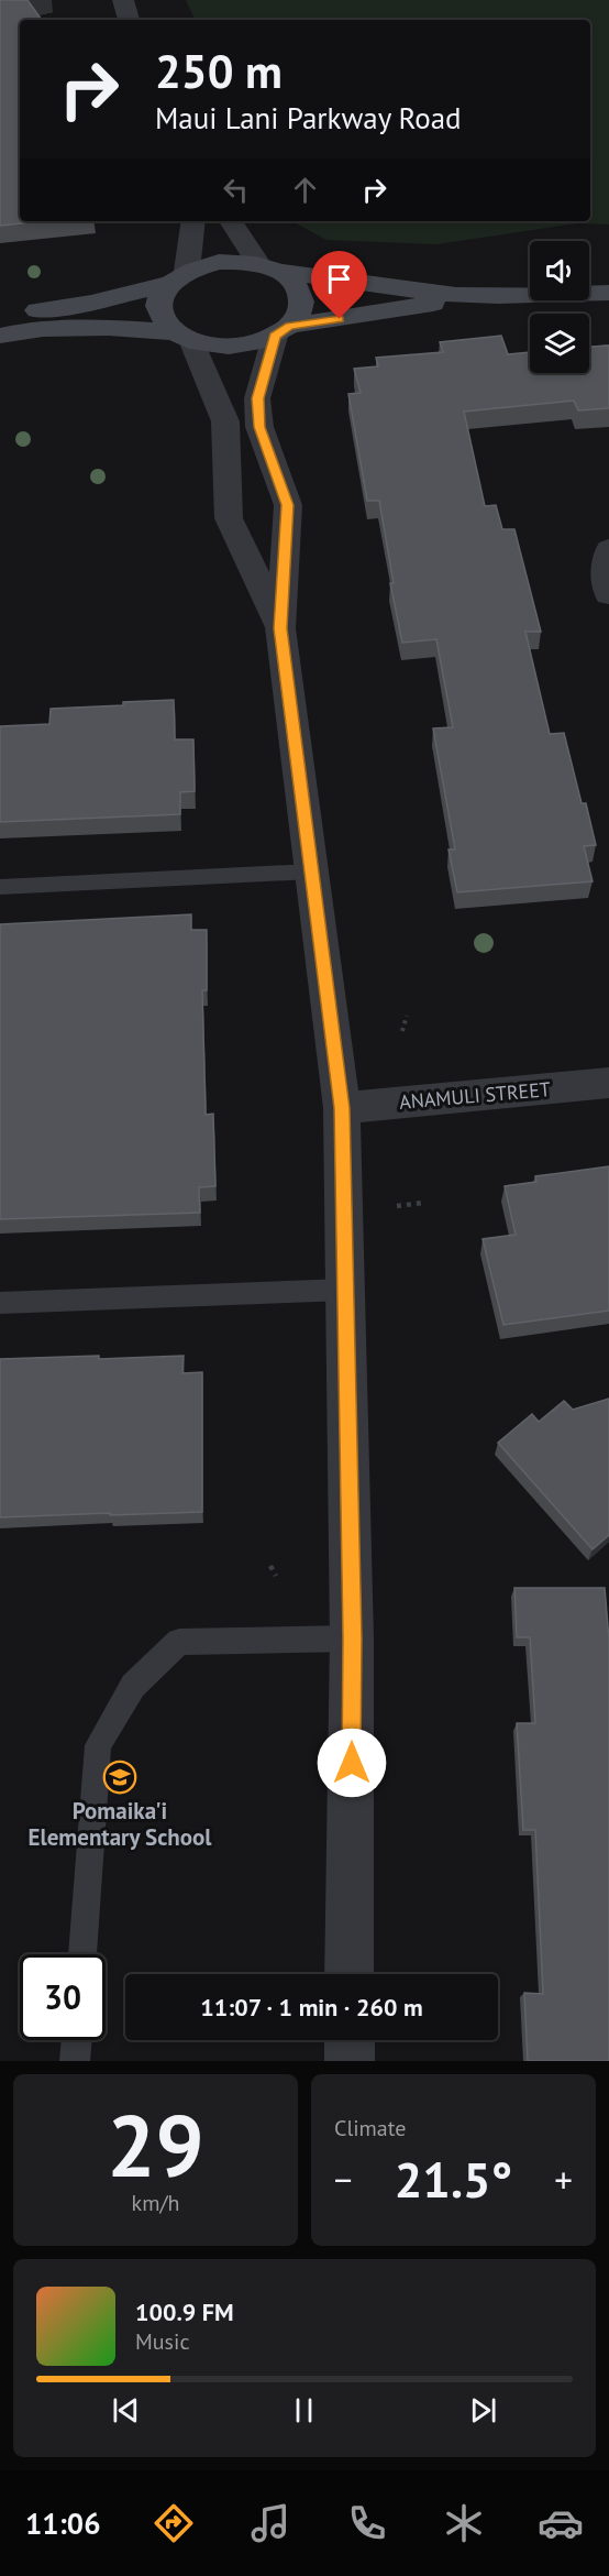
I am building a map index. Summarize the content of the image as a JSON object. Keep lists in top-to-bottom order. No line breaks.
{"streets":{"street":["ANAMULI STREET"]},"places":{"school or university":["Pomaika'i Elementary School"]},"page":{"turn":["250 m","Maui Lani Parkway Road"],"limit":"30","trip":"11:07 · 1 min · 260 m","tile":[["29","km/h"],"Climate"],"heat":["−","21.5°","+"],"song":["100.9 FM","Music"],"tabs":"11:06"}}
